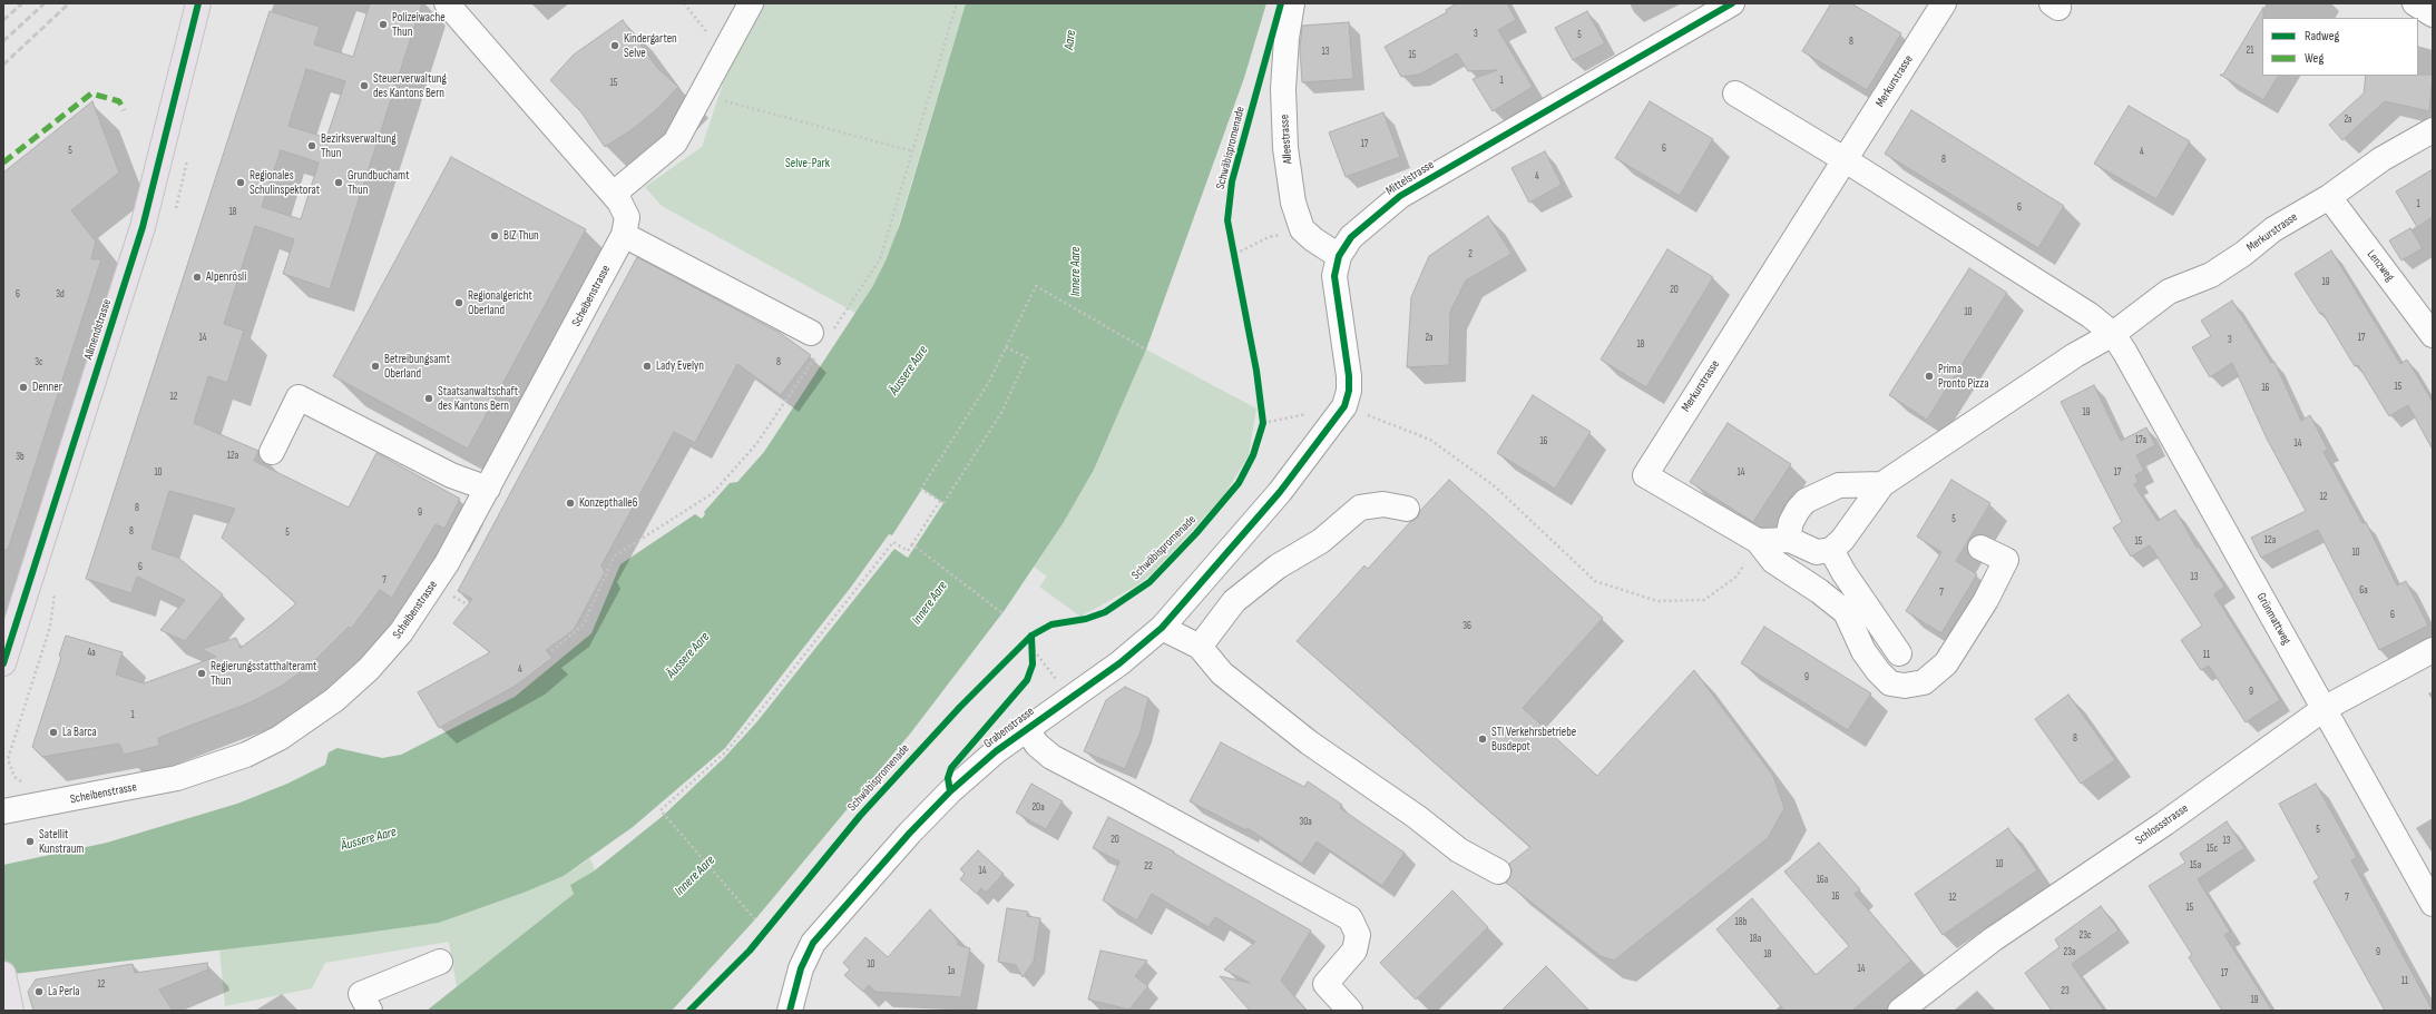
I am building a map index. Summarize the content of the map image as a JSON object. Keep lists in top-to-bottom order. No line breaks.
{"streets":{"main road":["Allmendstrasse"],"street":["Merkurstrasse","Alleestrasse","Mittelstrasse","Lenzweg","Scheibenstrasse","Grünmattweg","Grabenstrasse","Schlossstrasse"],"cycle path":["Schwäbispromenade"]},"crossings":[["Merkurstrasse","Lenzweg"],["Merkurstrasse","Grünmattweg"],["Mittelstrasse","Grabenstrasse"],["Grünmattweg","Schlossstrasse"]],"water":["Aare","Innere Aare","Äussere Aare"],"parks":["Selve-Park"],"places":["Polizeiwache Thun","Kindergarten Selve","Steuerverwaltung des Kantons Bern","Bezirksverwaltung Thun","Regionales Schulinspektorat","Grundbuchamt Thun","BIZ Thun","Alpenrösli","Regionalgericht Oberland","Betreibungsamt Oberland","Lady Evelyn","Prima Pronto Pizza","Denner","Staatsanwaltschaft des Kantons Bern","Konzepthalle6","Regierungsstatthalteramt Thun","La Barca","STI Verkehrsbetriebe Busdepot","Satellit Kunstraum","La Perla"],"house_numbers":["3","5","8","21","13","15","1","15","2a","17","6","5","4","8","4","1","6","18","2","19","20","6","3d","10","14","2a","17","3","18","3c","8","15","16","12","19","17a","16","14","12a","3b","10","14","17","12","8","9","5","8","5","12a","15","10","6","13","7","6a","7","6","36","4a","11","4","9","9","1","8","20a","30a","5","20","13","15c","10","15a","22","14","16a","16","12","7","15","18b","23c","18a","23a","9","18","10","14","1a","17","11","12","23","19"],"legend":["Radweg","Weg"]}
